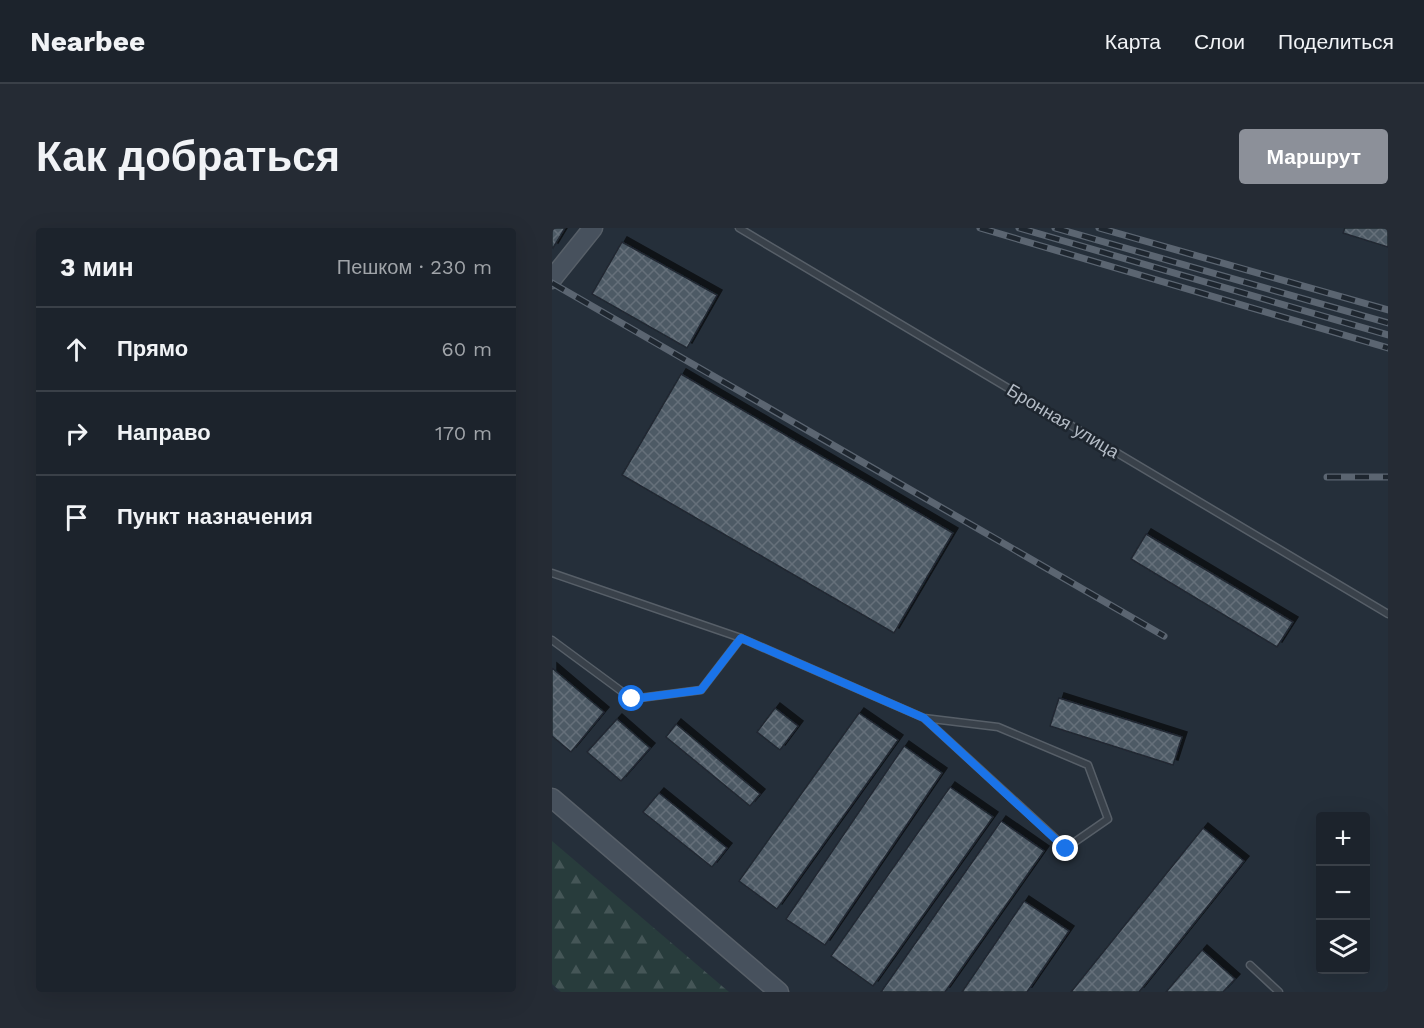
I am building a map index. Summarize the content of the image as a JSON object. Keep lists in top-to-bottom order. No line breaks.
{"streets":{"lane":["Бронная улица"]},"page":{"header":"Nearbee","nav":["Карта","Слои","Поделиться"],"buttons":"Маршрут","title":"Как добраться","heading":["3 мин","Пешком · 230 m"],"list":[["Прямо","60 m"],["Направо","170 m"],"Пункт назначения"],"map_buttons":["+","−"]}}
